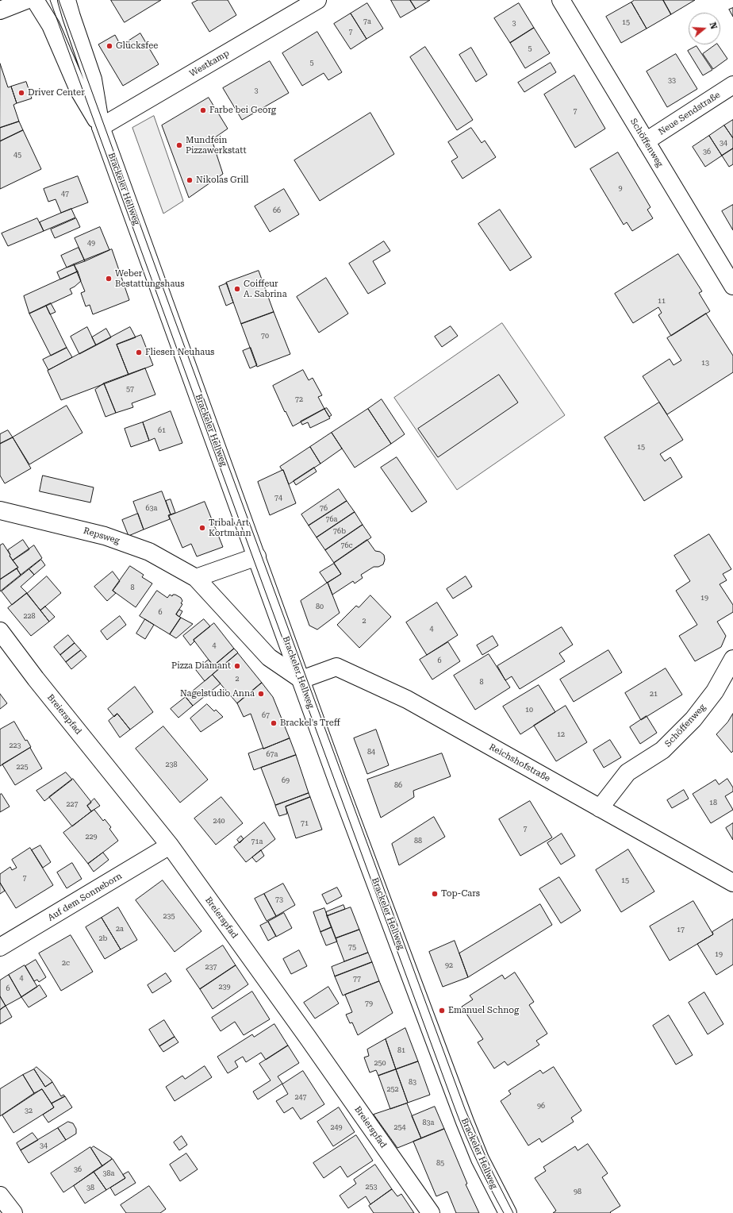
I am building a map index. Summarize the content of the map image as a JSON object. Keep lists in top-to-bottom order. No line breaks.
{"streets":{"street":["Westkamp","Neue Sendstraße","Schöffenweg","Brackeler Hellweg","Repsweg","Breierspfad","Reichshofstraße","Auf dem Sonneborn"]},"crossings":[["Westkamp","Brackeler Hellweg"],["Neue Sendstraße","Schöffenweg"],["Schöffenweg","Reichshofstraße"],["Brackeler Hellweg","Repsweg"],["Brackeler Hellweg","Reichshofstraße"],["Repsweg","Reichshofstraße"],["Breierspfad","Auf dem Sonneborn"]],"places":["Glücksfee","Driver Center","Farbe bei Georg","Mundfein Pizzawerkstatt","Nikolas Grill","Weber Bestattungshaus","Coiffeur A. Sabrina","Fliesen Neuhaus","Tribal Art Kortmann","Pizza Diamant","Nagelstudio Anna","Brackel's Treff","Top-Cars","Emanuel Schnog"],"house_numbers":["7a","15","3","7","5","5","33","3","7","34","36","45","9","47","66","49","11","70","13","57","72","61","15","74","63a","76","76a","76b","76c","8","19","80","6","228","2","4","4","6","2","8","21","10","67","12","223","84","67a","238","225","69","86","18","227","240","71","7","229","88","71a","7","15","73","235","2a","17","2b","75","19","2c","92","237","4","77","239","6","79","81","250","83","252","247","96","32","83a","249","254","34","85","36","38a","253","38","98"],"north":"right"}
